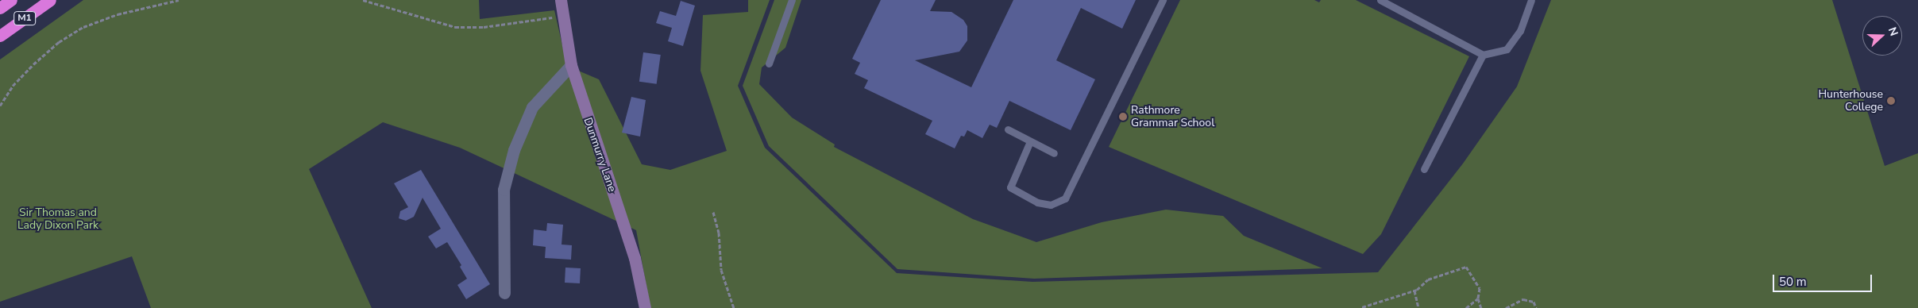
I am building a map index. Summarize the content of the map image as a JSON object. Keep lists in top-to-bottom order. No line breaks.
{"streets":{"highway":["M1"],"street":["Dunmurry Lane"]},"parks":["Sir Thomas and Lady Dixon Park"],"places":["Hunterhouse College","Rathmore Grammar School"],"scale_bar":"50 m","north":"right"}
